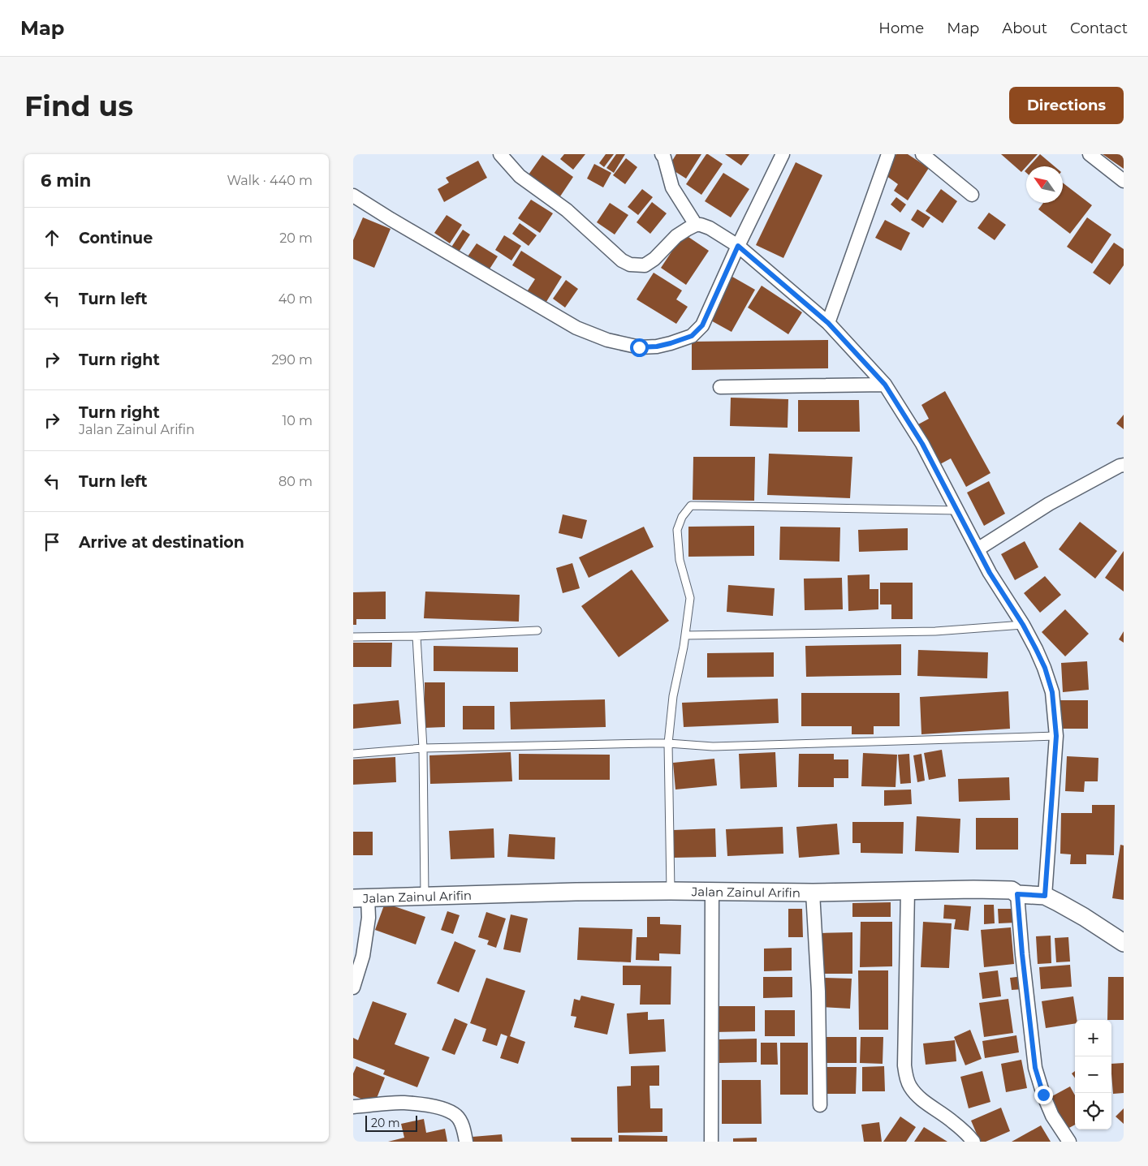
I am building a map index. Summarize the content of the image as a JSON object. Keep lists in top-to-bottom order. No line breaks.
{"streets":{"street":["Jalan Zainul Arifin"]},"scale_bar":"20 m","north":"top left","page":{"header":"Map","nav":["Home","Map","About","Contact"],"buttons":"Directions","title":"Find us","heading":["6 min","Walk · 440 m"],"list":[["Continue","20 m"],["Turn left","40 m"],["Turn right","290 m"],["Turn right","Jalan Zainul Arifin","10 m"],["Turn left","80 m"],"Arrive at destination"],"map_buttons":["+","−"],"scale":"20 m"}}
